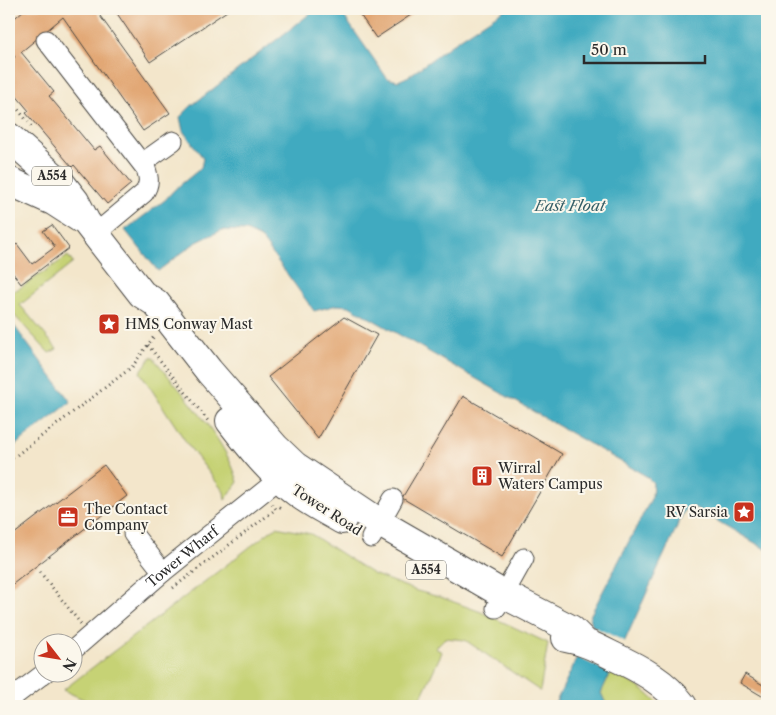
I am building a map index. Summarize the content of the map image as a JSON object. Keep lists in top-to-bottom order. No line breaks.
{"streets":{"highway":["A554","Tower Road"],"street":["Tower Wharf"]},"crossings":[["Tower Road","Tower Wharf"]],"water":["East Float"],"places":{"place":["HMS Conway Mast","RV Sarsia"],"building":["Wirral Waters Campus"],"office":["The Contact Company"]},"scale_bar":"50 m","north":"bottom right"}
